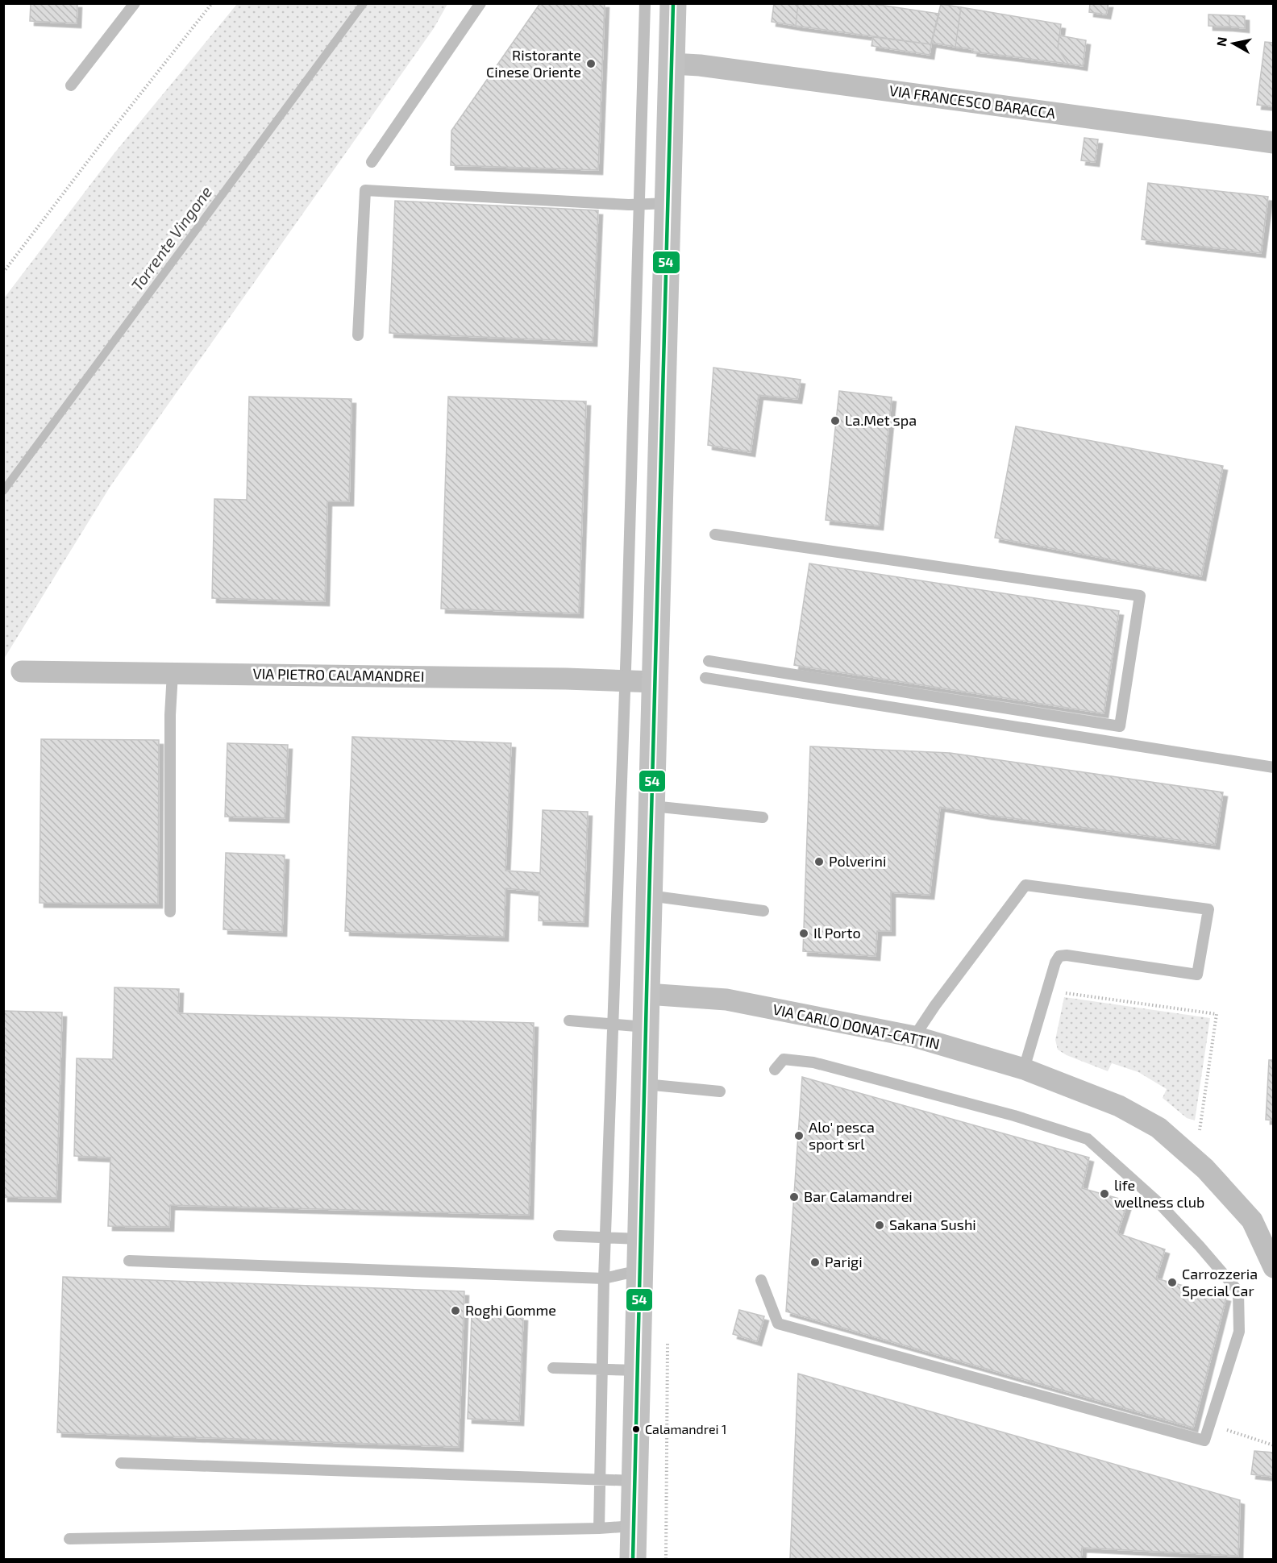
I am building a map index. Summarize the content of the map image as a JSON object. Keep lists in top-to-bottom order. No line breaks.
{"streets":{"street":["VIA FRANCESCO BARACCA","VIA PIETRO CALAMANDREI","VIA CARLO DONAT-CATTIN"]},"water":["Torrente Vingone"],"places":["Ristorante Cinese Oriente","La.Met spa","Polverini","Il Porto","Alo' pesca sport srl","life wellness club","Bar Calamandrei","Sakana Sushi","Parigi","Carrozzeria Special Car","Roghi Gomme","Calamandrei 1"],"lines":["transit line 54"],"north":"left"}
